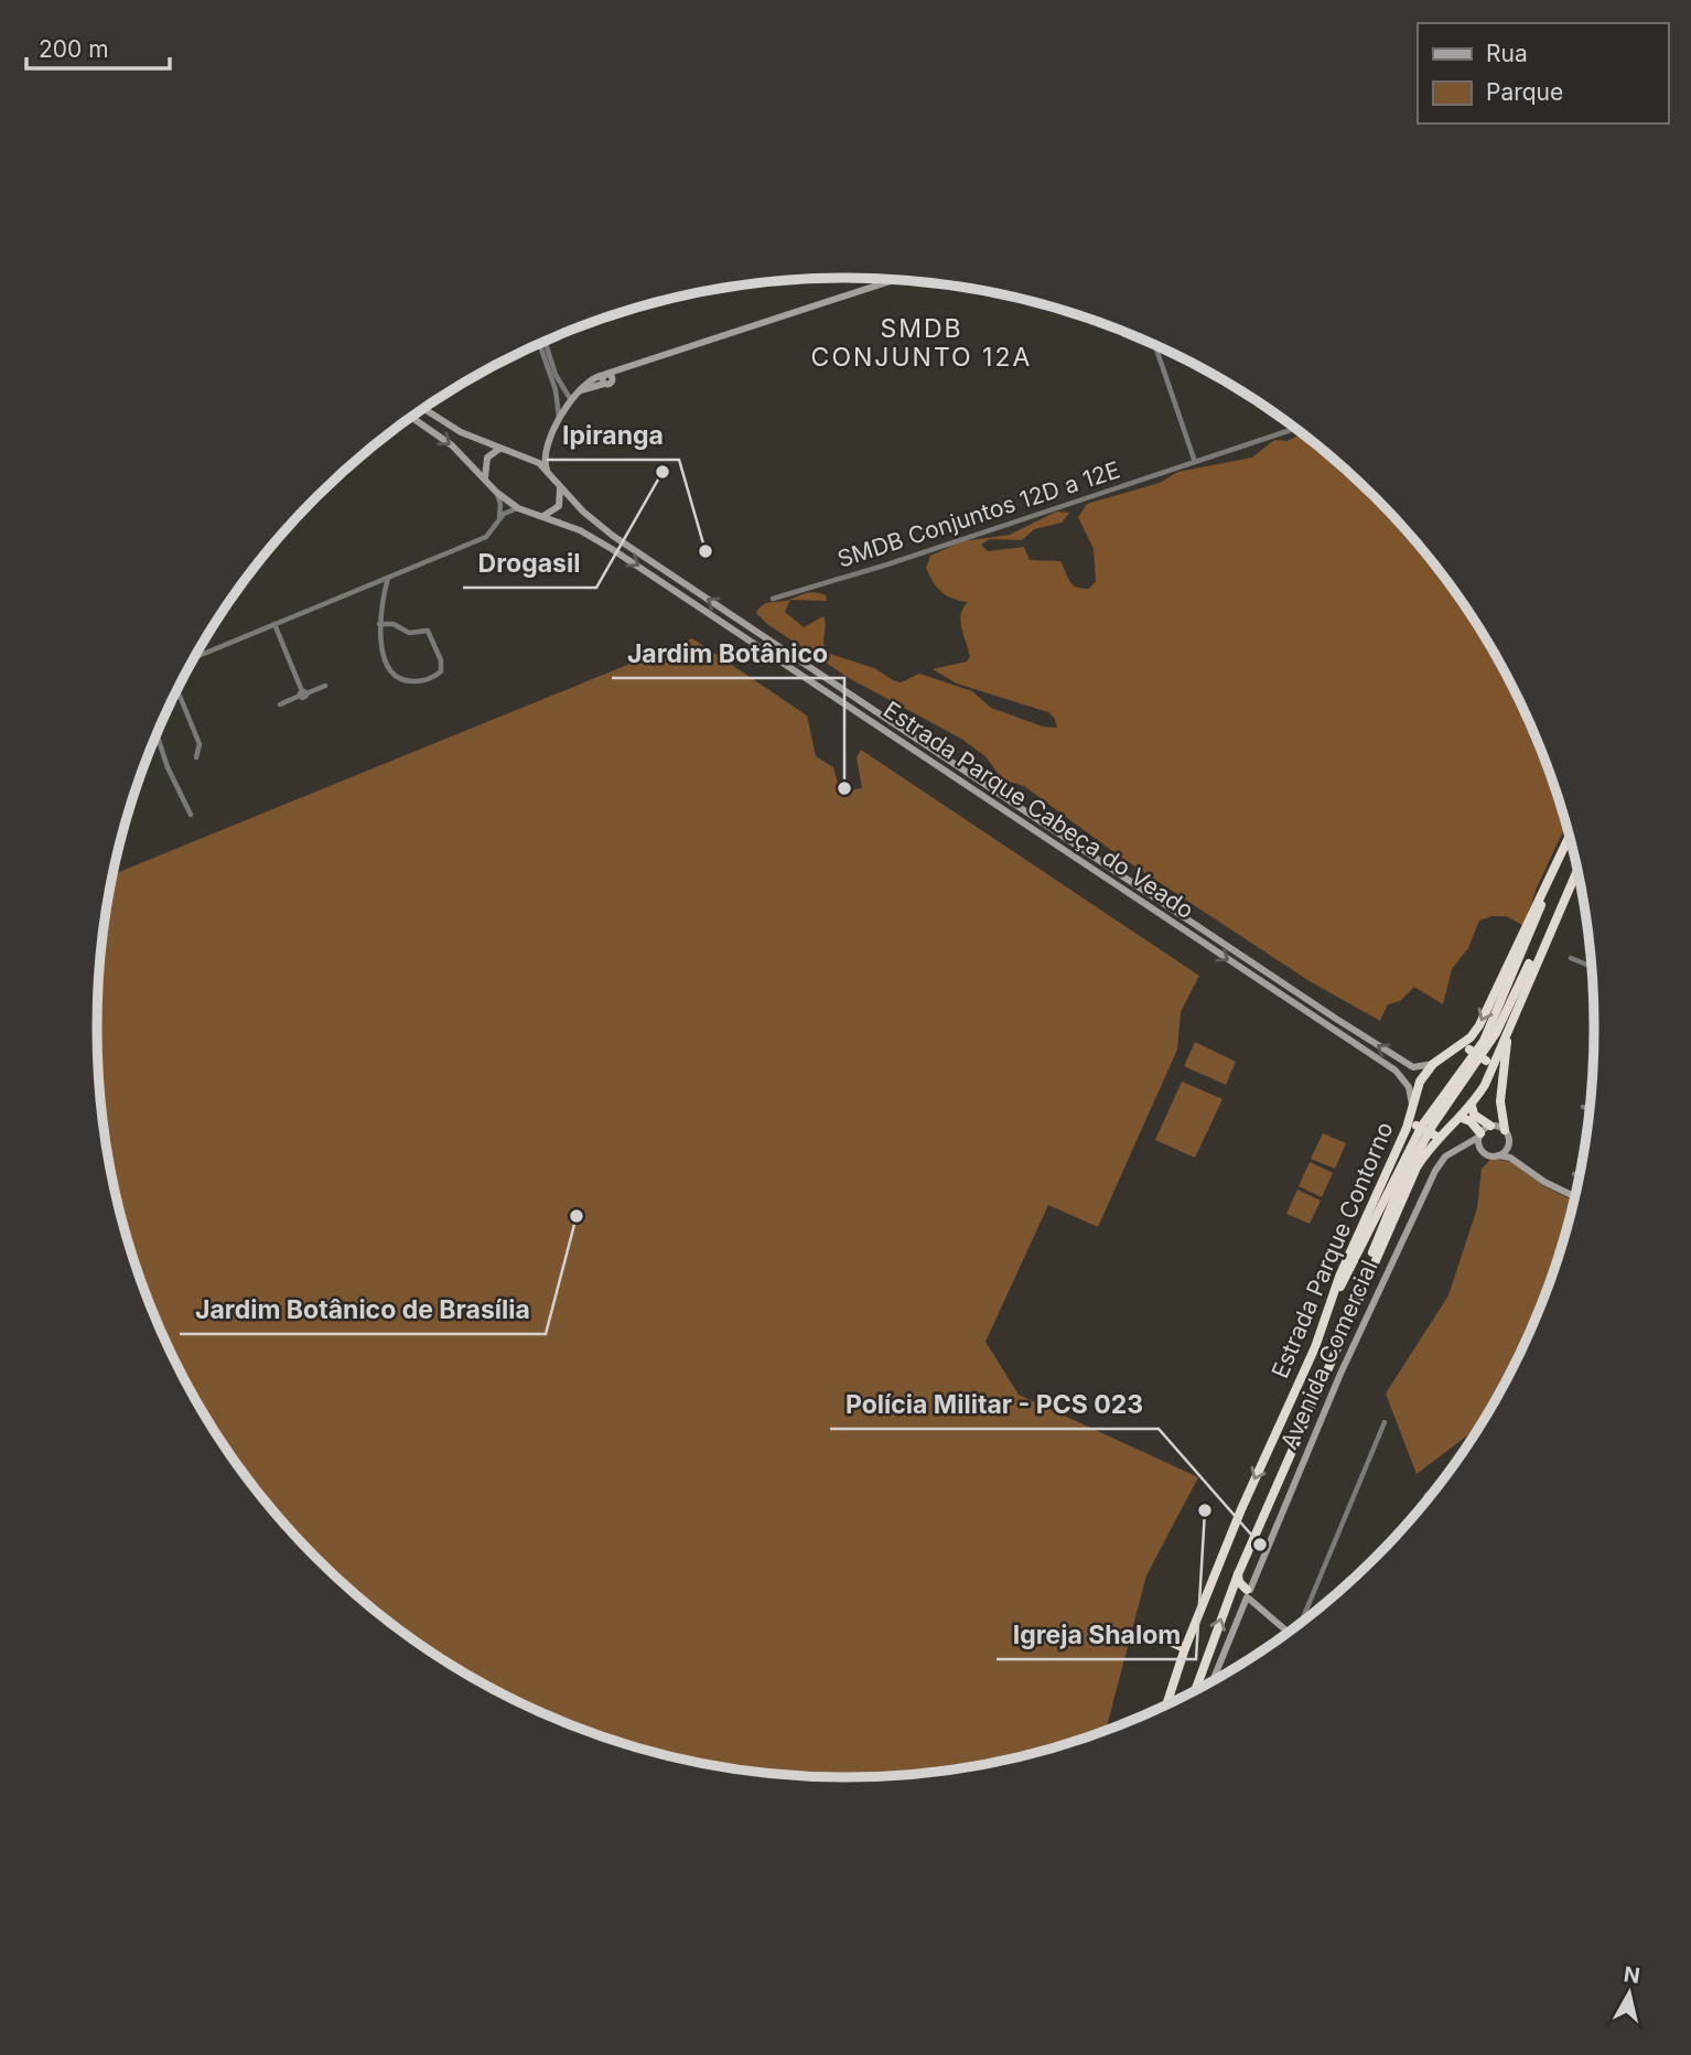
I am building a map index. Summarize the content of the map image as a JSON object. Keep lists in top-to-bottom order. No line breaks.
{"streets":{"highway":["Estrada Parque Contorno"],"main road":["Estrada Parque Cabeça do Veado","Avenida Comercial"],"street":["SMDB Conjuntos 12D a 12E"]},"crossings":[["Estrada Parque Cabeça do Veado","Estrada Parque Contorno"]],"districts":["SMDB CONJUNTO 12A"],"places":["Drogasil","Ipiranga","Jardim Botânico","Jardim Botânico de Brasília","Igreja Shalom","Polícia Militar - PCS 023"],"legend":["Rua","Parque"],"scale_bar":"200 m","north":"top"}
